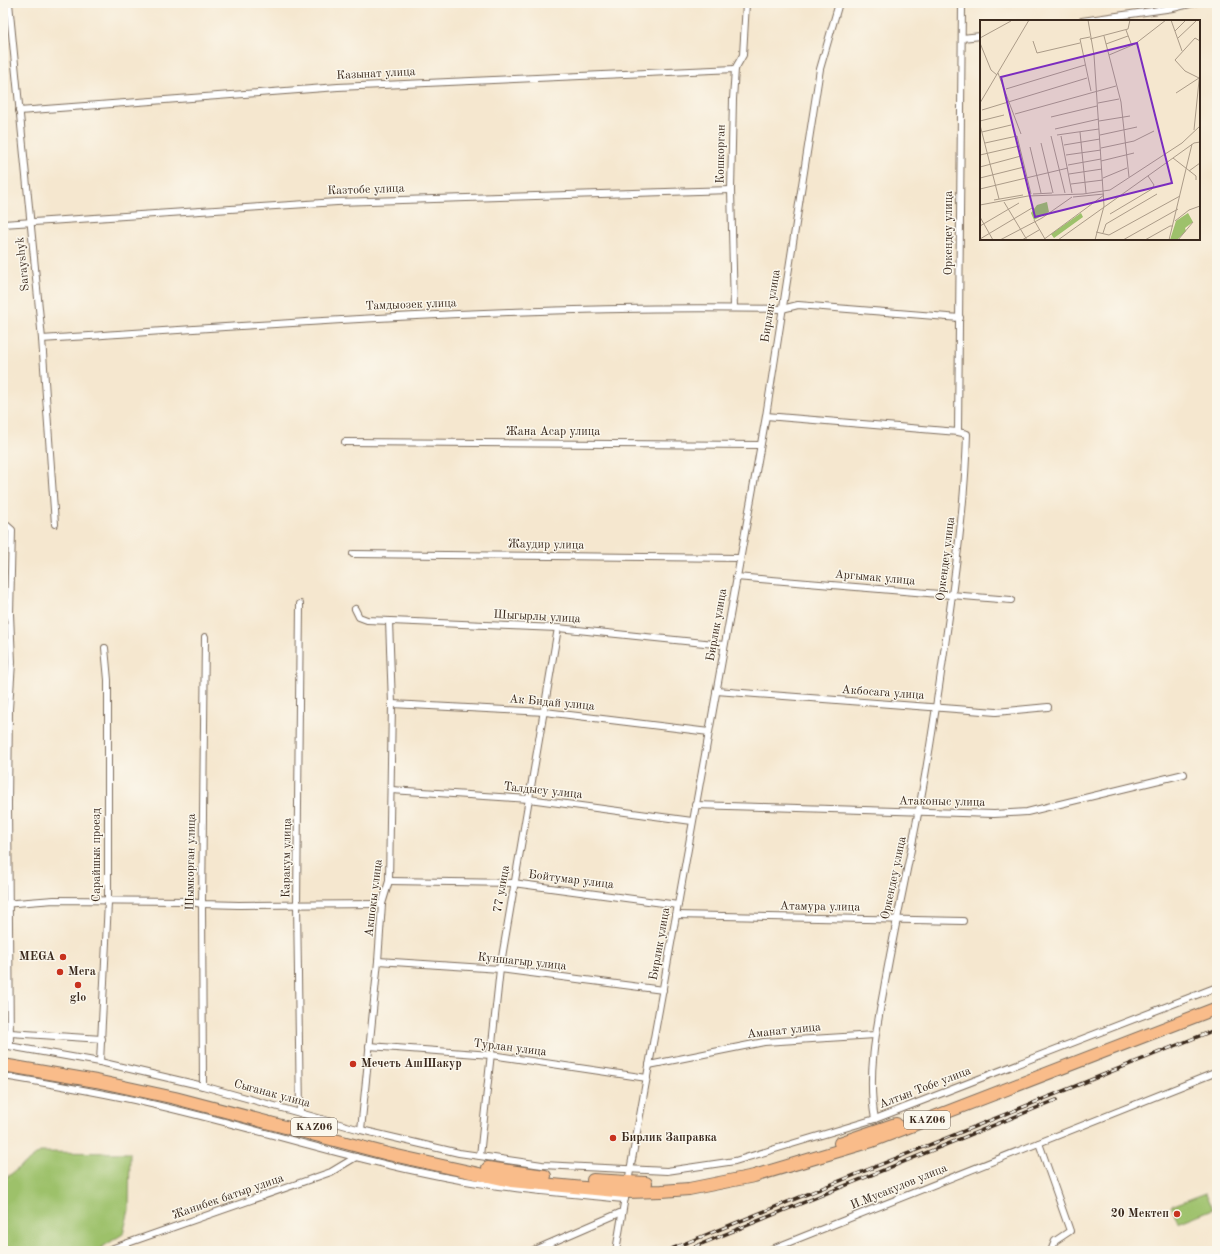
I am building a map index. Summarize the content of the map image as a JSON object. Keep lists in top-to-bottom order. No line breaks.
{"streets":{"highway":["KАZ06"],"street":["Казынат улица","Кошкорган","Казтобе улица","Оркендеу улица","Sarayshyk","Тамдыозек улица","Бирлик улица","Жана Асар улица","Жаудир улица","Аргымак улица","Шыгырлы улица","Акбосага улица","Ак Бидай улица","Талдысу улица","Атаконыс улица","Сарайшык проезд","Каракум улица","Шымкорган улица","Бойтумар улица","77 улица","Акшокы улица","Атамура улица","Куншагыр улица","Аманат улица","Турлан улица","Алтын Тобе улица","Сыганак улица","И.Мусакулов улица","Жанибек батыр улица"]},"crossings":[["Казынат улица","Кошкорган"],["Казынат улица","Sarayshyk"],["Кошкорган","Казтобе улица"],["Кошкорган","Тамдыозек улица"],["Казтобе улица","Sarayshyk"],["Оркендеу улица","Тамдыозек улица"],["Оркендеу улица","Аргымак улица"],["Оркендеу улица","Акбосага улица"],["Оркендеу улица","Атаконыс улица"],["Оркендеу улица","Атамура улица"],["Оркендеу улица","Аманат улица"],["Оркендеу улица","Алтын Тобе улица"],["Sarayshyk","Тамдыозек улица"],["Тамдыозек улица","Бирлик улица"],["Бирлик улица","Жана Асар улица"],["Бирлик улица","Жаудир улица"],["Бирлик улица","Аргымак улица"],["Бирлик улица","Шыгырлы улица"],["Бирлик улица","Акбосага улица"],["Бирлик улица","Ак Бидай улица"],["Бирлик улица","Талдысу улица"],["Бирлик улица","Атаконыс улица"],["Бирлик улица","Бойтумар улица"],["Бирлик улица","Атамура улица"],["Бирлик улица","Куншагыр улица"],["Бирлик улица","Аманат улица"],["Бирлик улица","Турлан улица"],["Бирлик улица","Алтын Тобе улица"],["Бирлик улица","Сыганак улица"],["Бирлик улица","KАZ06"],["Шыгырлы улица","77 улица"],["Шыгырлы улица","Акшокы улица"],["Ак Бидай улица","77 улица"],["Ак Бидай улица","Акшокы улица"],["Талдысу улица","77 улица"],["Талдысу улица","Акшокы улица"],["Сарайшык проезд","Сыганак улица"],["Каракум улица","Сыганак улица"],["Шымкорган улица","Сыганак улица"],["Бойтумар улица","77 улица"],["Бойтумар улица","Акшокы улица"],["77 улица","Куншагыр улица"],["77 улица","Турлан улица"],["77 улица","Сыганак улица"],["Акшокы улица","Куншагыр улица"],["Акшокы улица","Турлан улица"],["Акшокы улица","Сыганак улица"],["Алтын Тобе улица","Сыганак улица"]],"places":["MEGA","Мега","glo","Мечеть АшШакур","Бирлик Заправка","20 Мектеп"]}
